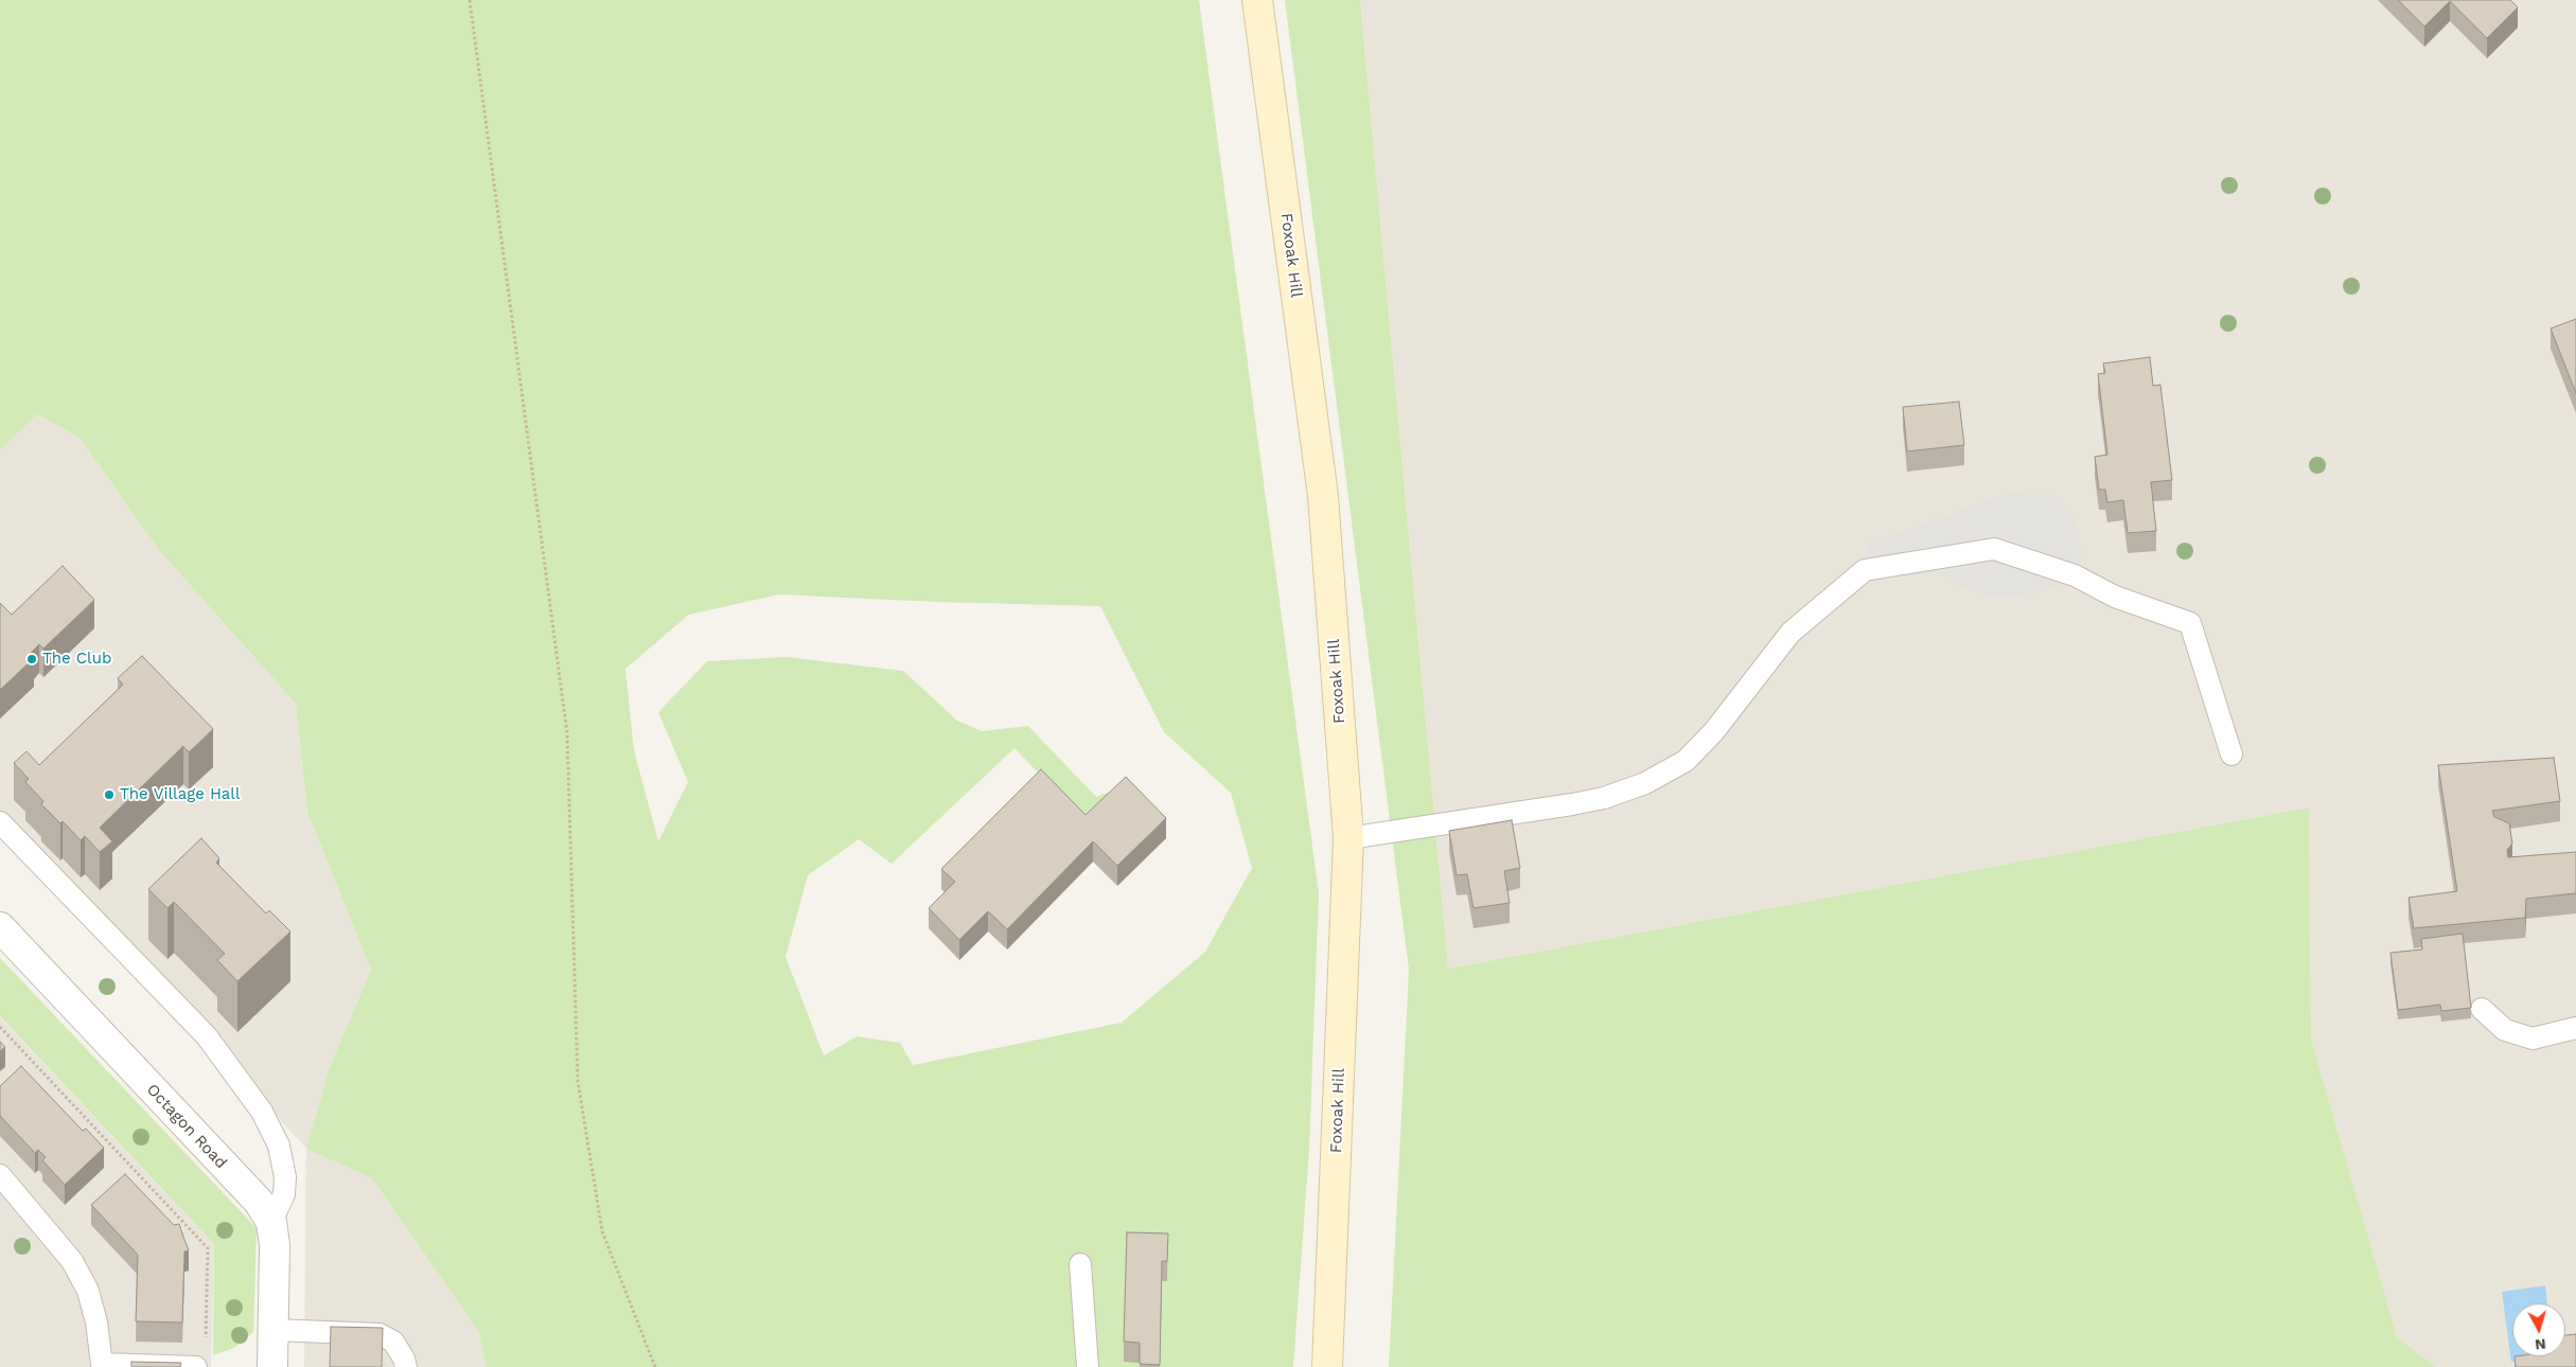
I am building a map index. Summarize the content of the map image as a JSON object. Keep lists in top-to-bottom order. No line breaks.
{"streets":{"main road":["Foxoak Hill"],"street":["Octagon Road"]},"places":["The Club","The Village Hall"],"north":"bottom"}
